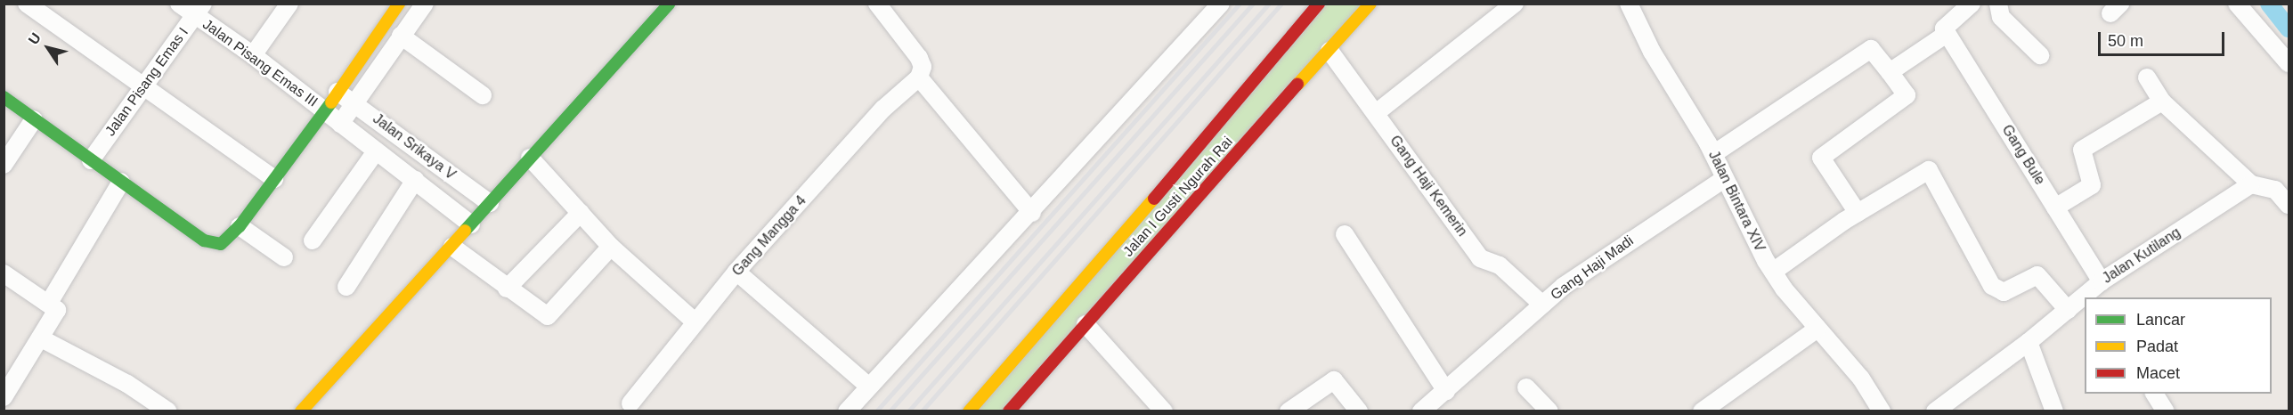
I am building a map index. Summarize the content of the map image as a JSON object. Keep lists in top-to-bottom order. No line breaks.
{"streets":{"street":["Jalan Pisang Emas III","Jalan Pisang Emas I","Jalan Srikaya V","Gang Bule","Gang Haji Kemerin","Jalan I Gusti Ngurah Rai","Jalan Bintara XIV","Gang Mangga 4","Jalan Kutilang","Gang Haji Madi"]},"crossings":[["Jalan Pisang Emas III","Jalan Pisang Emas I"],["Jalan Pisang Emas III","Jalan Srikaya V"],["Gang Bule","Jalan Kutilang"],["Gang Haji Kemerin","Jalan I Gusti Ngurah Rai"],["Gang Haji Kemerin","Gang Haji Madi"],["Jalan Bintara XIV","Gang Haji Madi"]],"legend":["Lancar","Padat","Macet"],"scale_bar":"50 m","north":"top left"}
